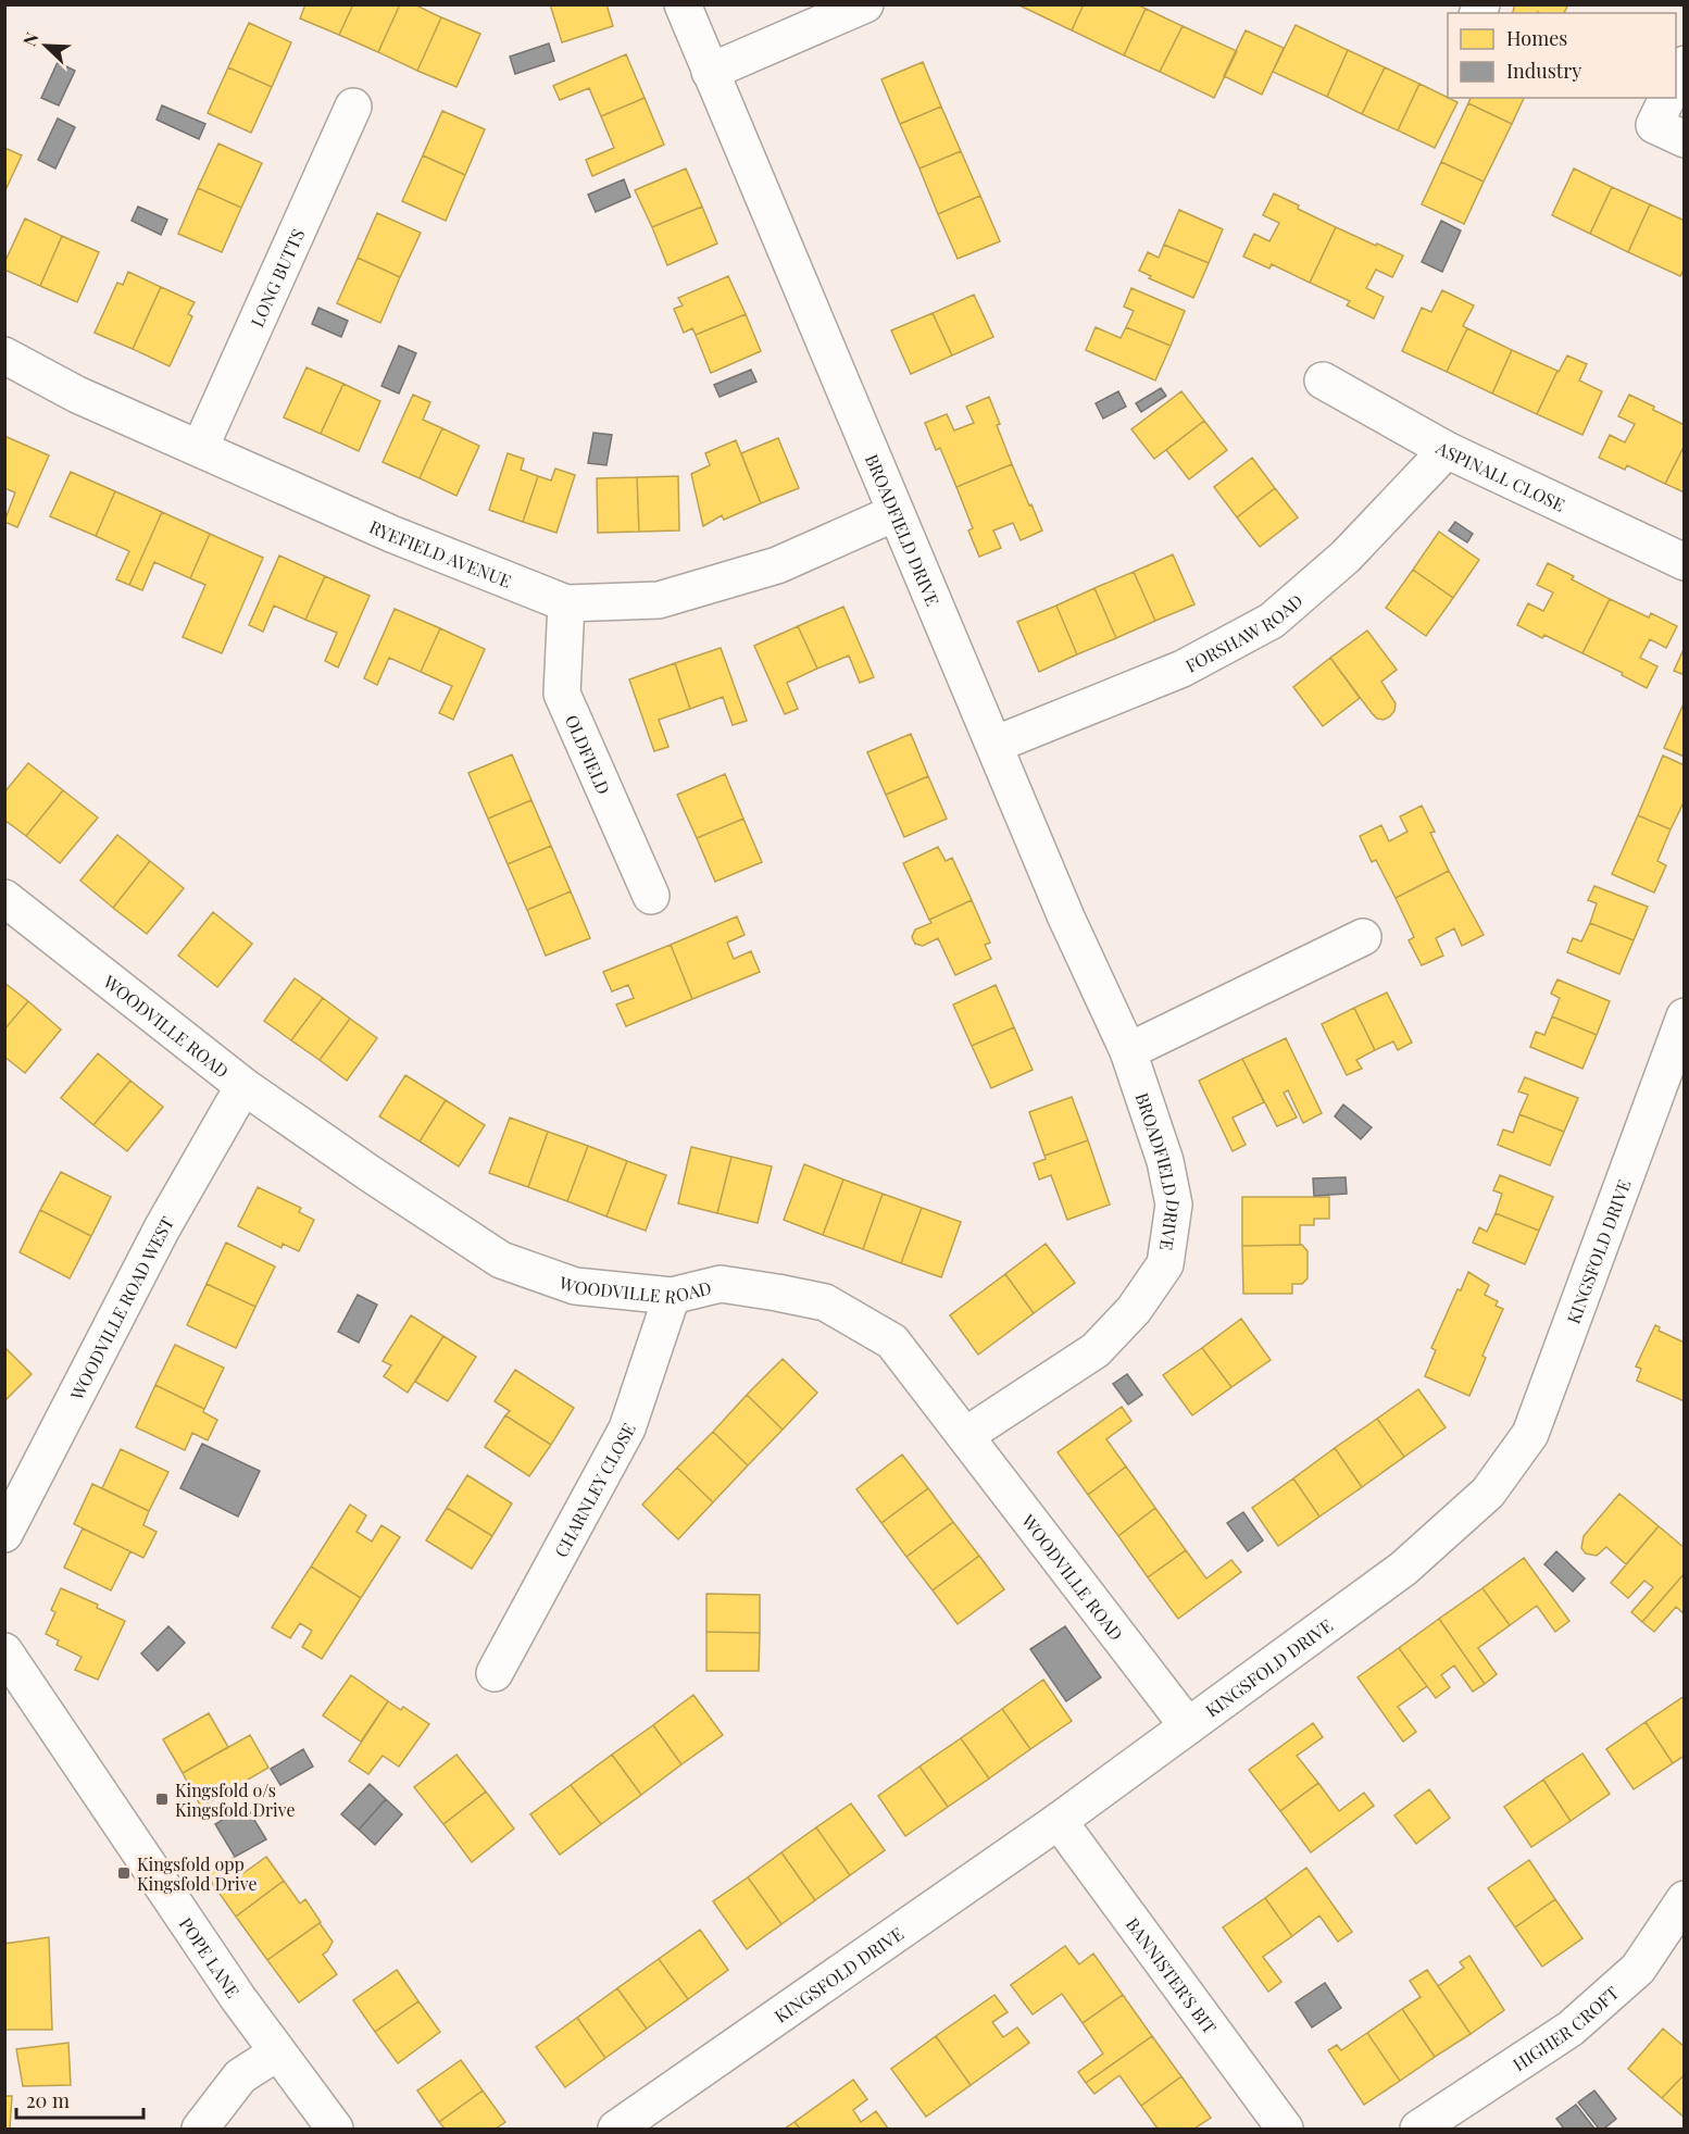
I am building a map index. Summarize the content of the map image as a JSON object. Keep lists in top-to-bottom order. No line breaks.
{"streets":{"street":["LONG BUTTS","ASPINALL CLOSE","BROADFIELD DRIVE","RYEFIELD AVENUE","FORSHAW ROAD","OLDFIELD","WOODVILLE ROAD","KINGSFOLD DRIVE","WOODVILLE ROAD WEST","CHARNLEY CLOSE","POPE LANE","BANNISTER'S BIT","HIGHER CROFT"]},"crossings":[["LONG BUTTS","RYEFIELD AVENUE"],["ASPINALL CLOSE","FORSHAW ROAD"],["BROADFIELD DRIVE","RYEFIELD AVENUE"],["BROADFIELD DRIVE","FORSHAW ROAD"],["BROADFIELD DRIVE","WOODVILLE ROAD"],["RYEFIELD AVENUE","OLDFIELD"],["WOODVILLE ROAD","KINGSFOLD DRIVE"],["WOODVILLE ROAD","WOODVILLE ROAD WEST"],["WOODVILLE ROAD","CHARNLEY CLOSE"],["KINGSFOLD DRIVE","BANNISTER'S BIT"]],"places":{"transit":["Kingsfold o/s Kingsfold Drive","Kingsfold opp Kingsfold Drive"]},"legend":["Homes","Industry"],"scale_bar":"20 m","north":"top left"}
